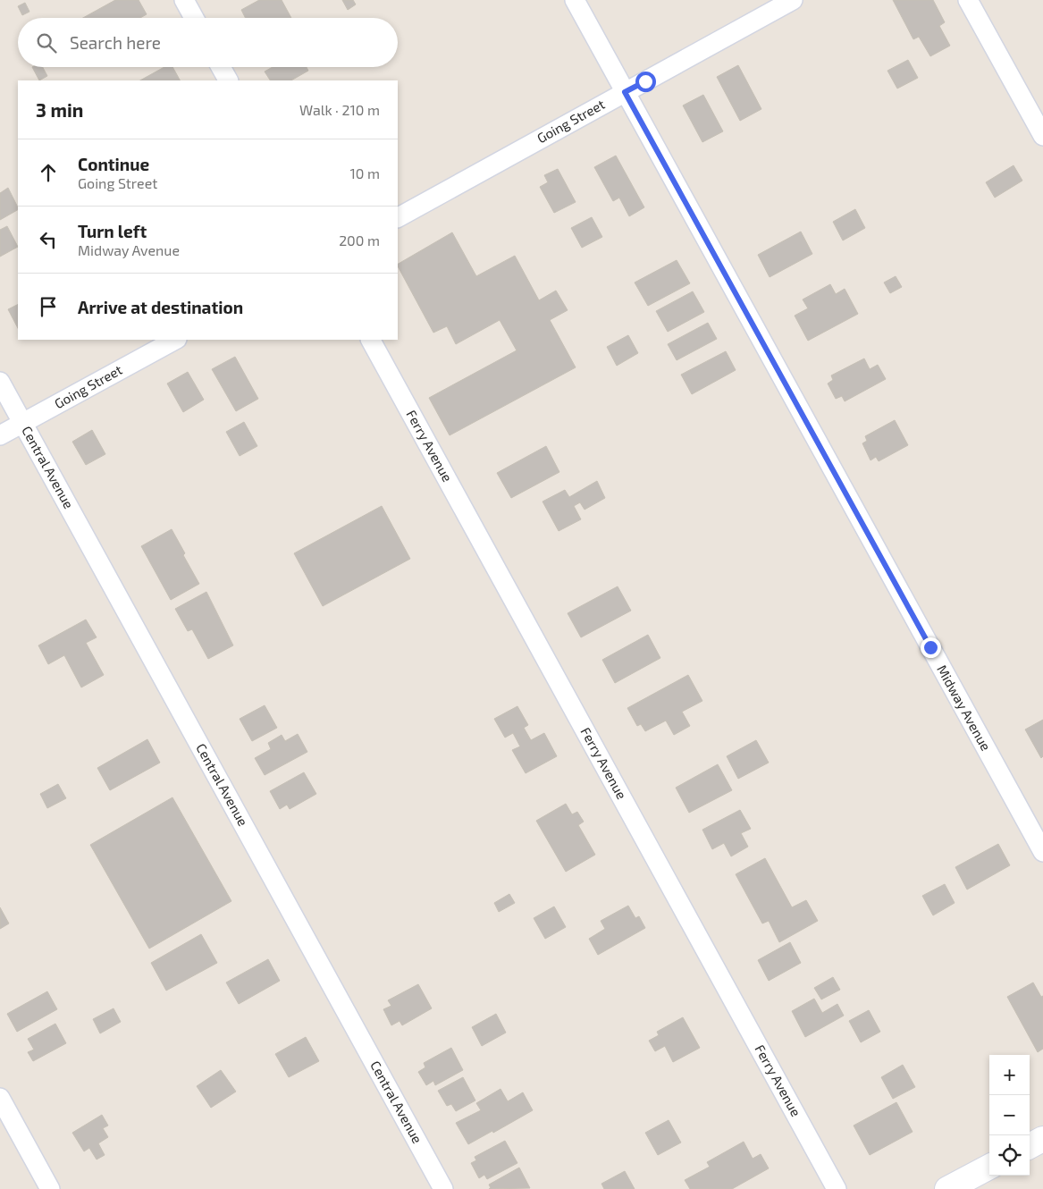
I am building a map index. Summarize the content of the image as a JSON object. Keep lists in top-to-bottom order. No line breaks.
{"streets":{"street":["Going Street","Ferry Avenue","Central Avenue","Midway Avenue"]},"crossings":[["Going Street","Central Avenue"],["Going Street","Midway Avenue"]],"page":{"search":"Search here","heading":["3 min","Walk · 210 m"],"list":[["Continue","Going Street","10 m"],["Turn left","Midway Avenue","200 m"],"Arrive at destination"],"map_buttons":["+","−"]}}
